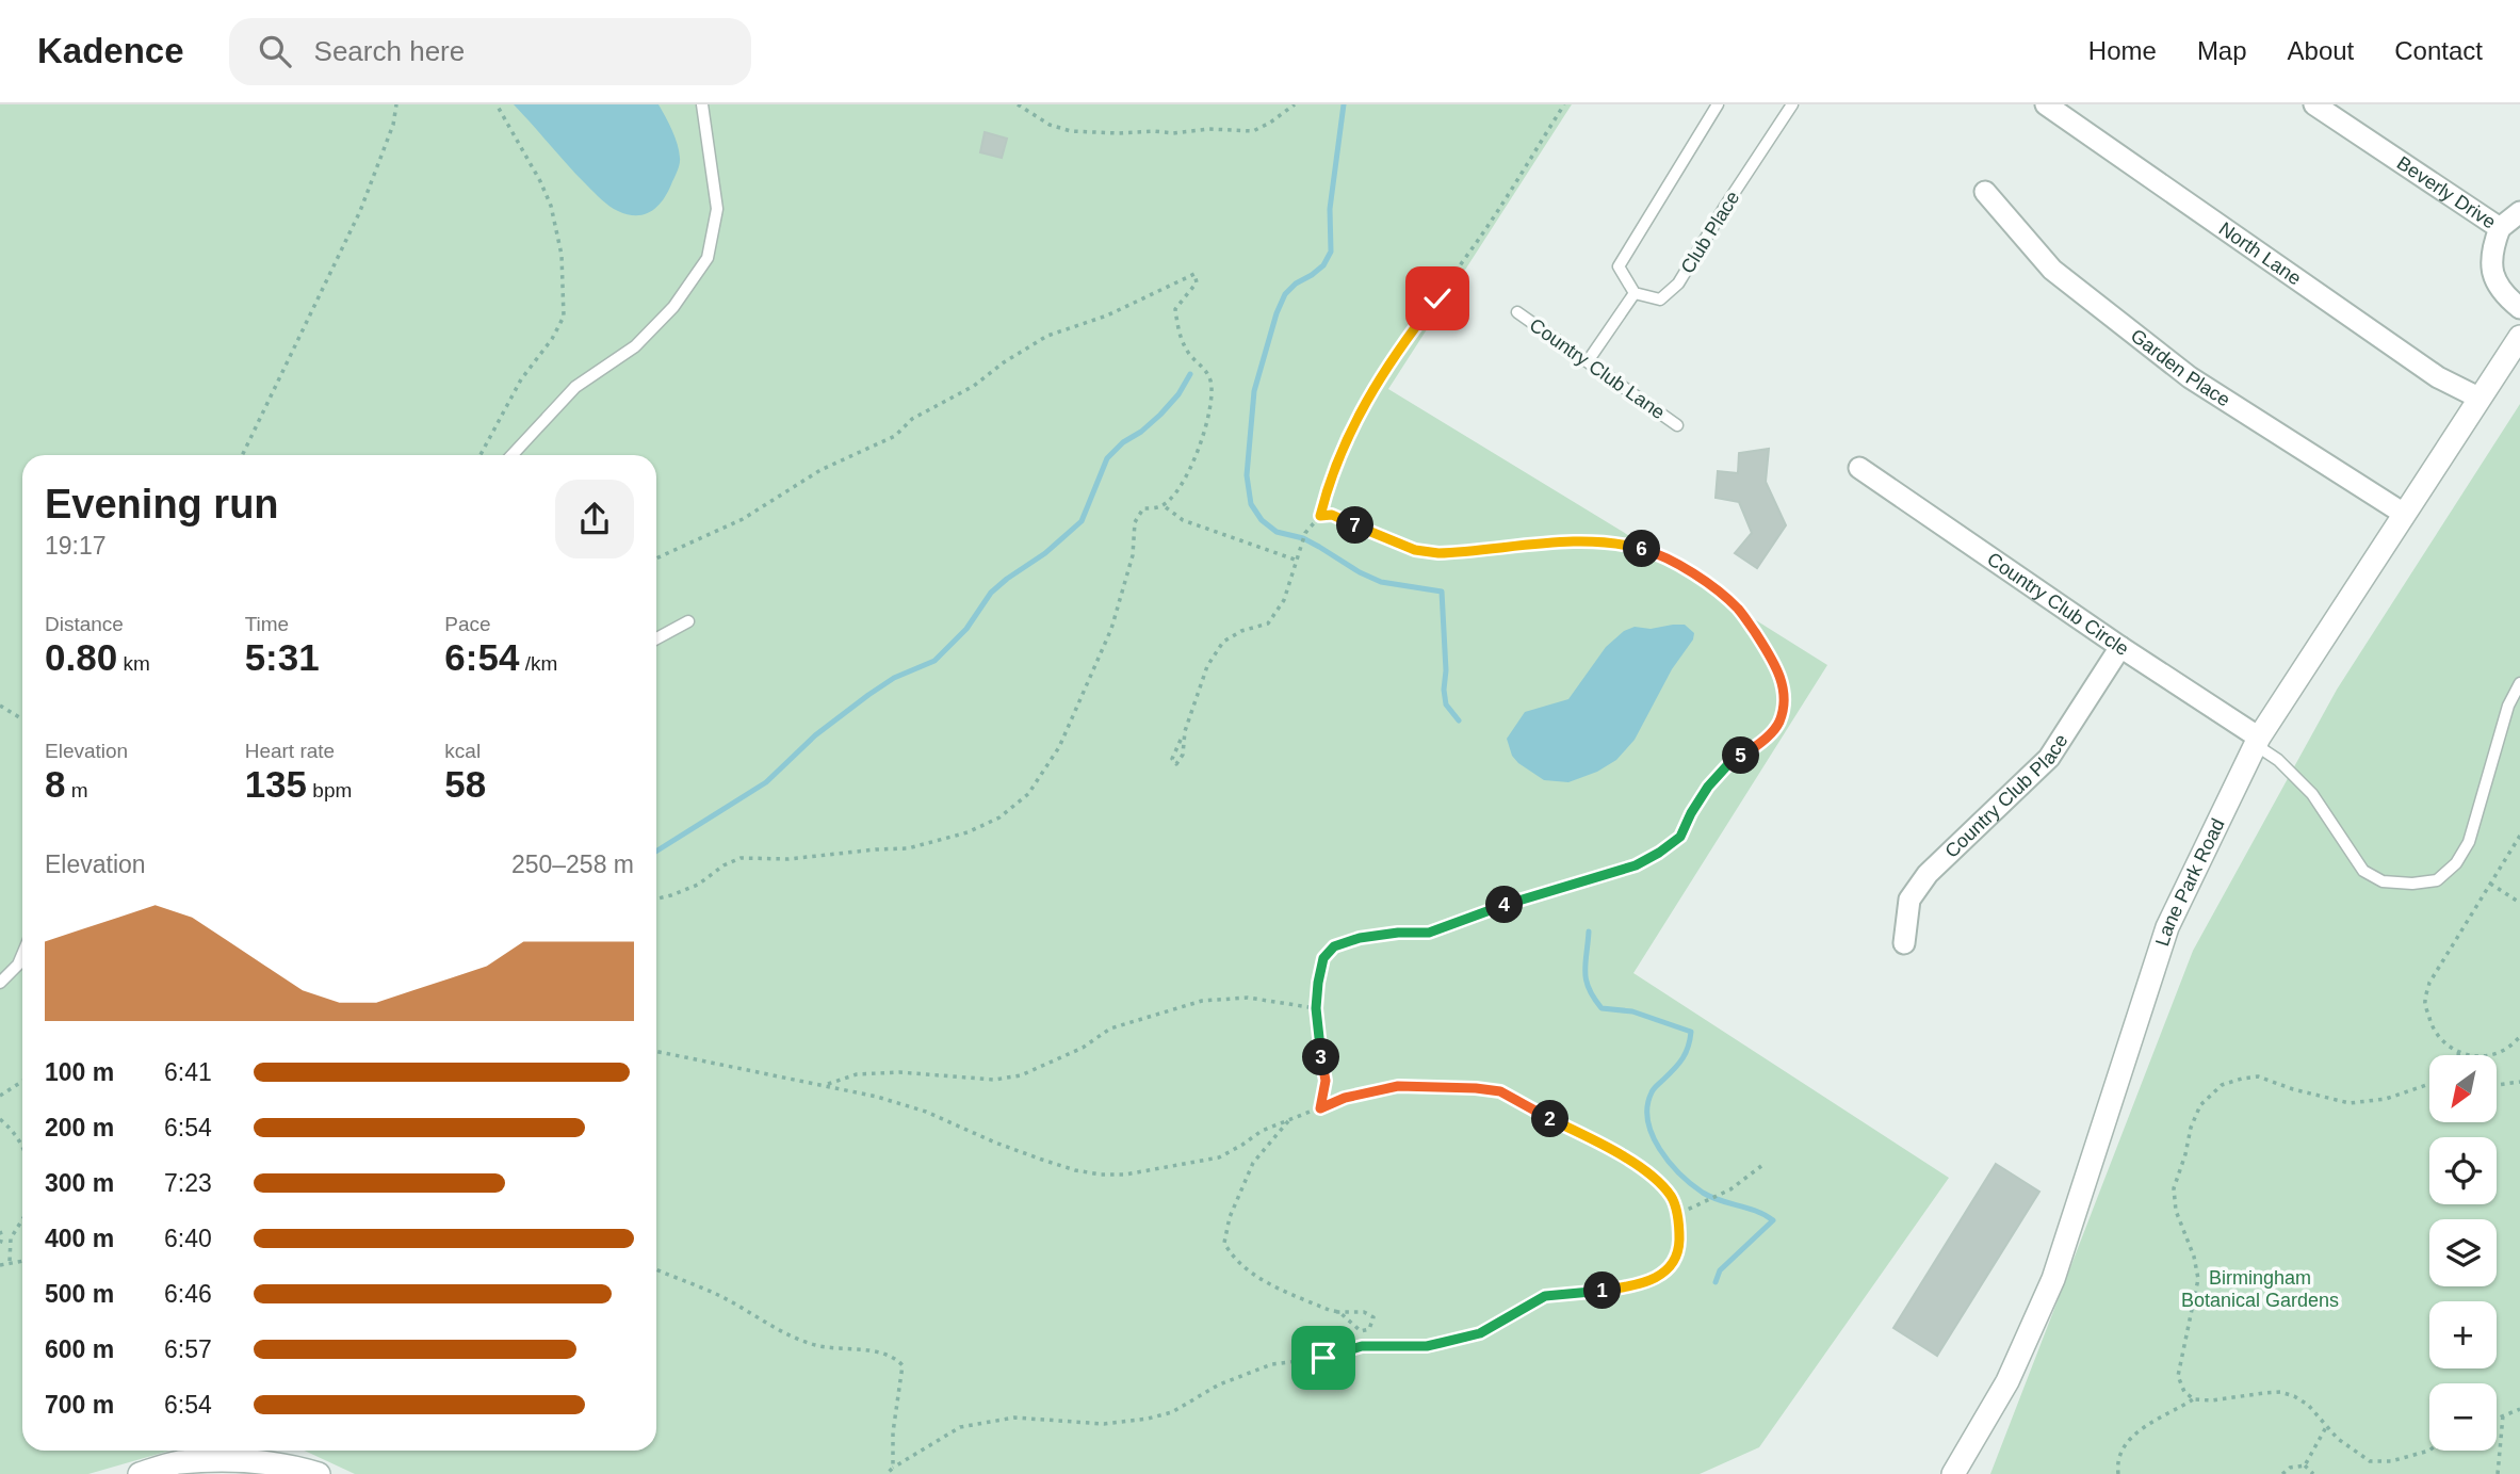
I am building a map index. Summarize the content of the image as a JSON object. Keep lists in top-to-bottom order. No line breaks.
{"streets":{"street":["Beverly Drive","North Lane","Garden Place","Country Club Circle","Country Club Place","Lane Park Road"],"lane":["Club Place","Country Club Lane"]},"crossings":[["North Lane","Lane Park Road"],["Garden Place","Lane Park Road"],["Country Club Circle","Country Club Place"],["Country Club Circle","Lane Park Road"]],"parks":["Birmingham Botanical Gardens"],"north":"bottom left","page":{"header":"Kadence","search":"Search here","nav":["Home","Map","About","Contact"],"heading":["Evening run","19:17"],"pins":["7","6","5","4","3","2","1"],"stats":[["Distance","0.80 km"],["Time","5:31"],["Pace","6:54 /km"],["Elevation","8 m"],["Heart rate","135 bpm"],["kcal","58"]],"chart":["Elevation","250–258 m"],"list":[{"name":"100 m","note":"6:41"},{"name":"200 m","note":"6:54"},{"name":"300 m","note":"7:23"},{"name":"400 m","note":"6:40"},{"name":"500 m","note":"6:46"},{"name":"600 m","note":"6:57"},{"name":"700 m","note":"6:54"}],"map_buttons":["+","−"]}}
